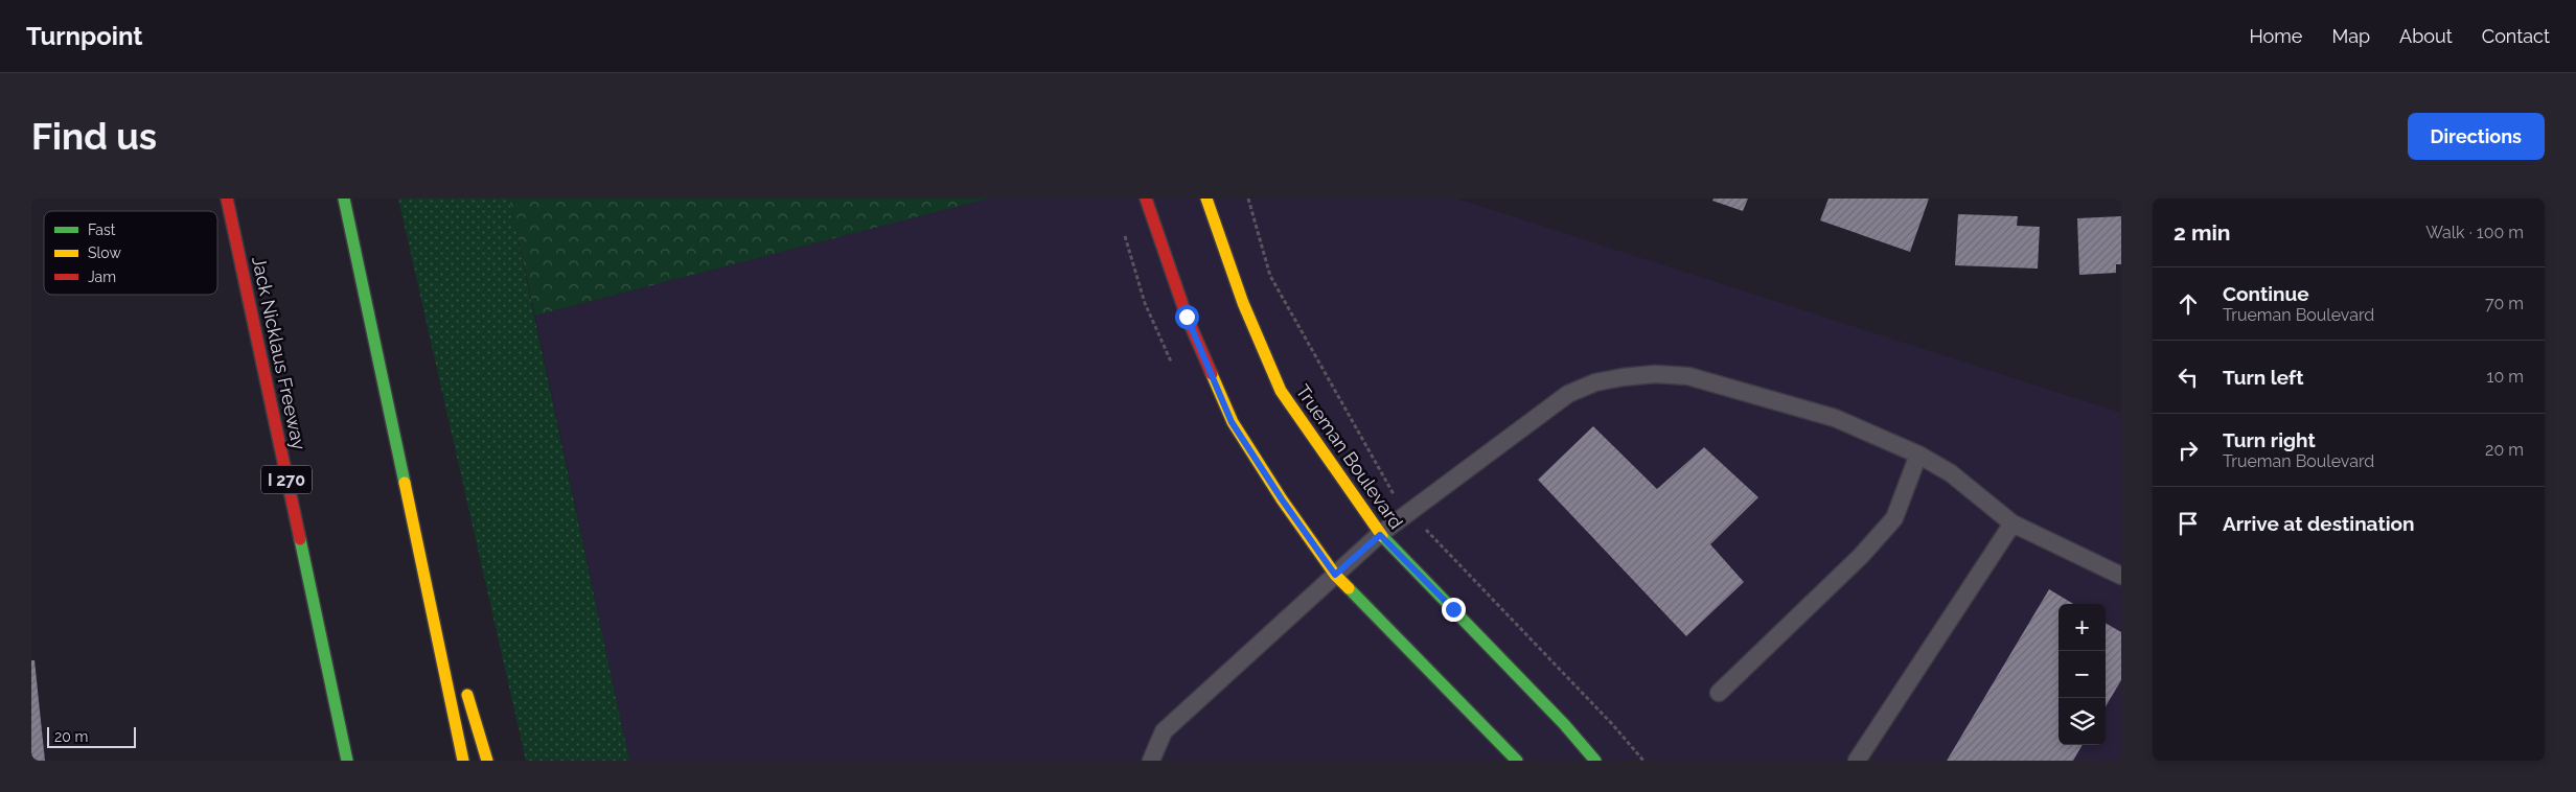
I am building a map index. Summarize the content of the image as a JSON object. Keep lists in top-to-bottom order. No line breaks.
{"streets":{"main road":["Jack Nicklaus Freeway","Trueman Boulevard","I 270"]},"legend":["Fast","Slow","Jam"],"scale_bar":"20 m","page":{"header":"Turnpoint","nav":["Home","Map","About","Contact"],"buttons":"Directions","title":"Find us","heading":["2 min","Walk · 100 m"],"list":[["Continue","Trueman Boulevard","70 m"],["Turn left","10 m"],["Turn right","Trueman Boulevard","20 m"],"Arrive at destination"],"map_buttons":["+","−"],"scale":"20 m"}}
